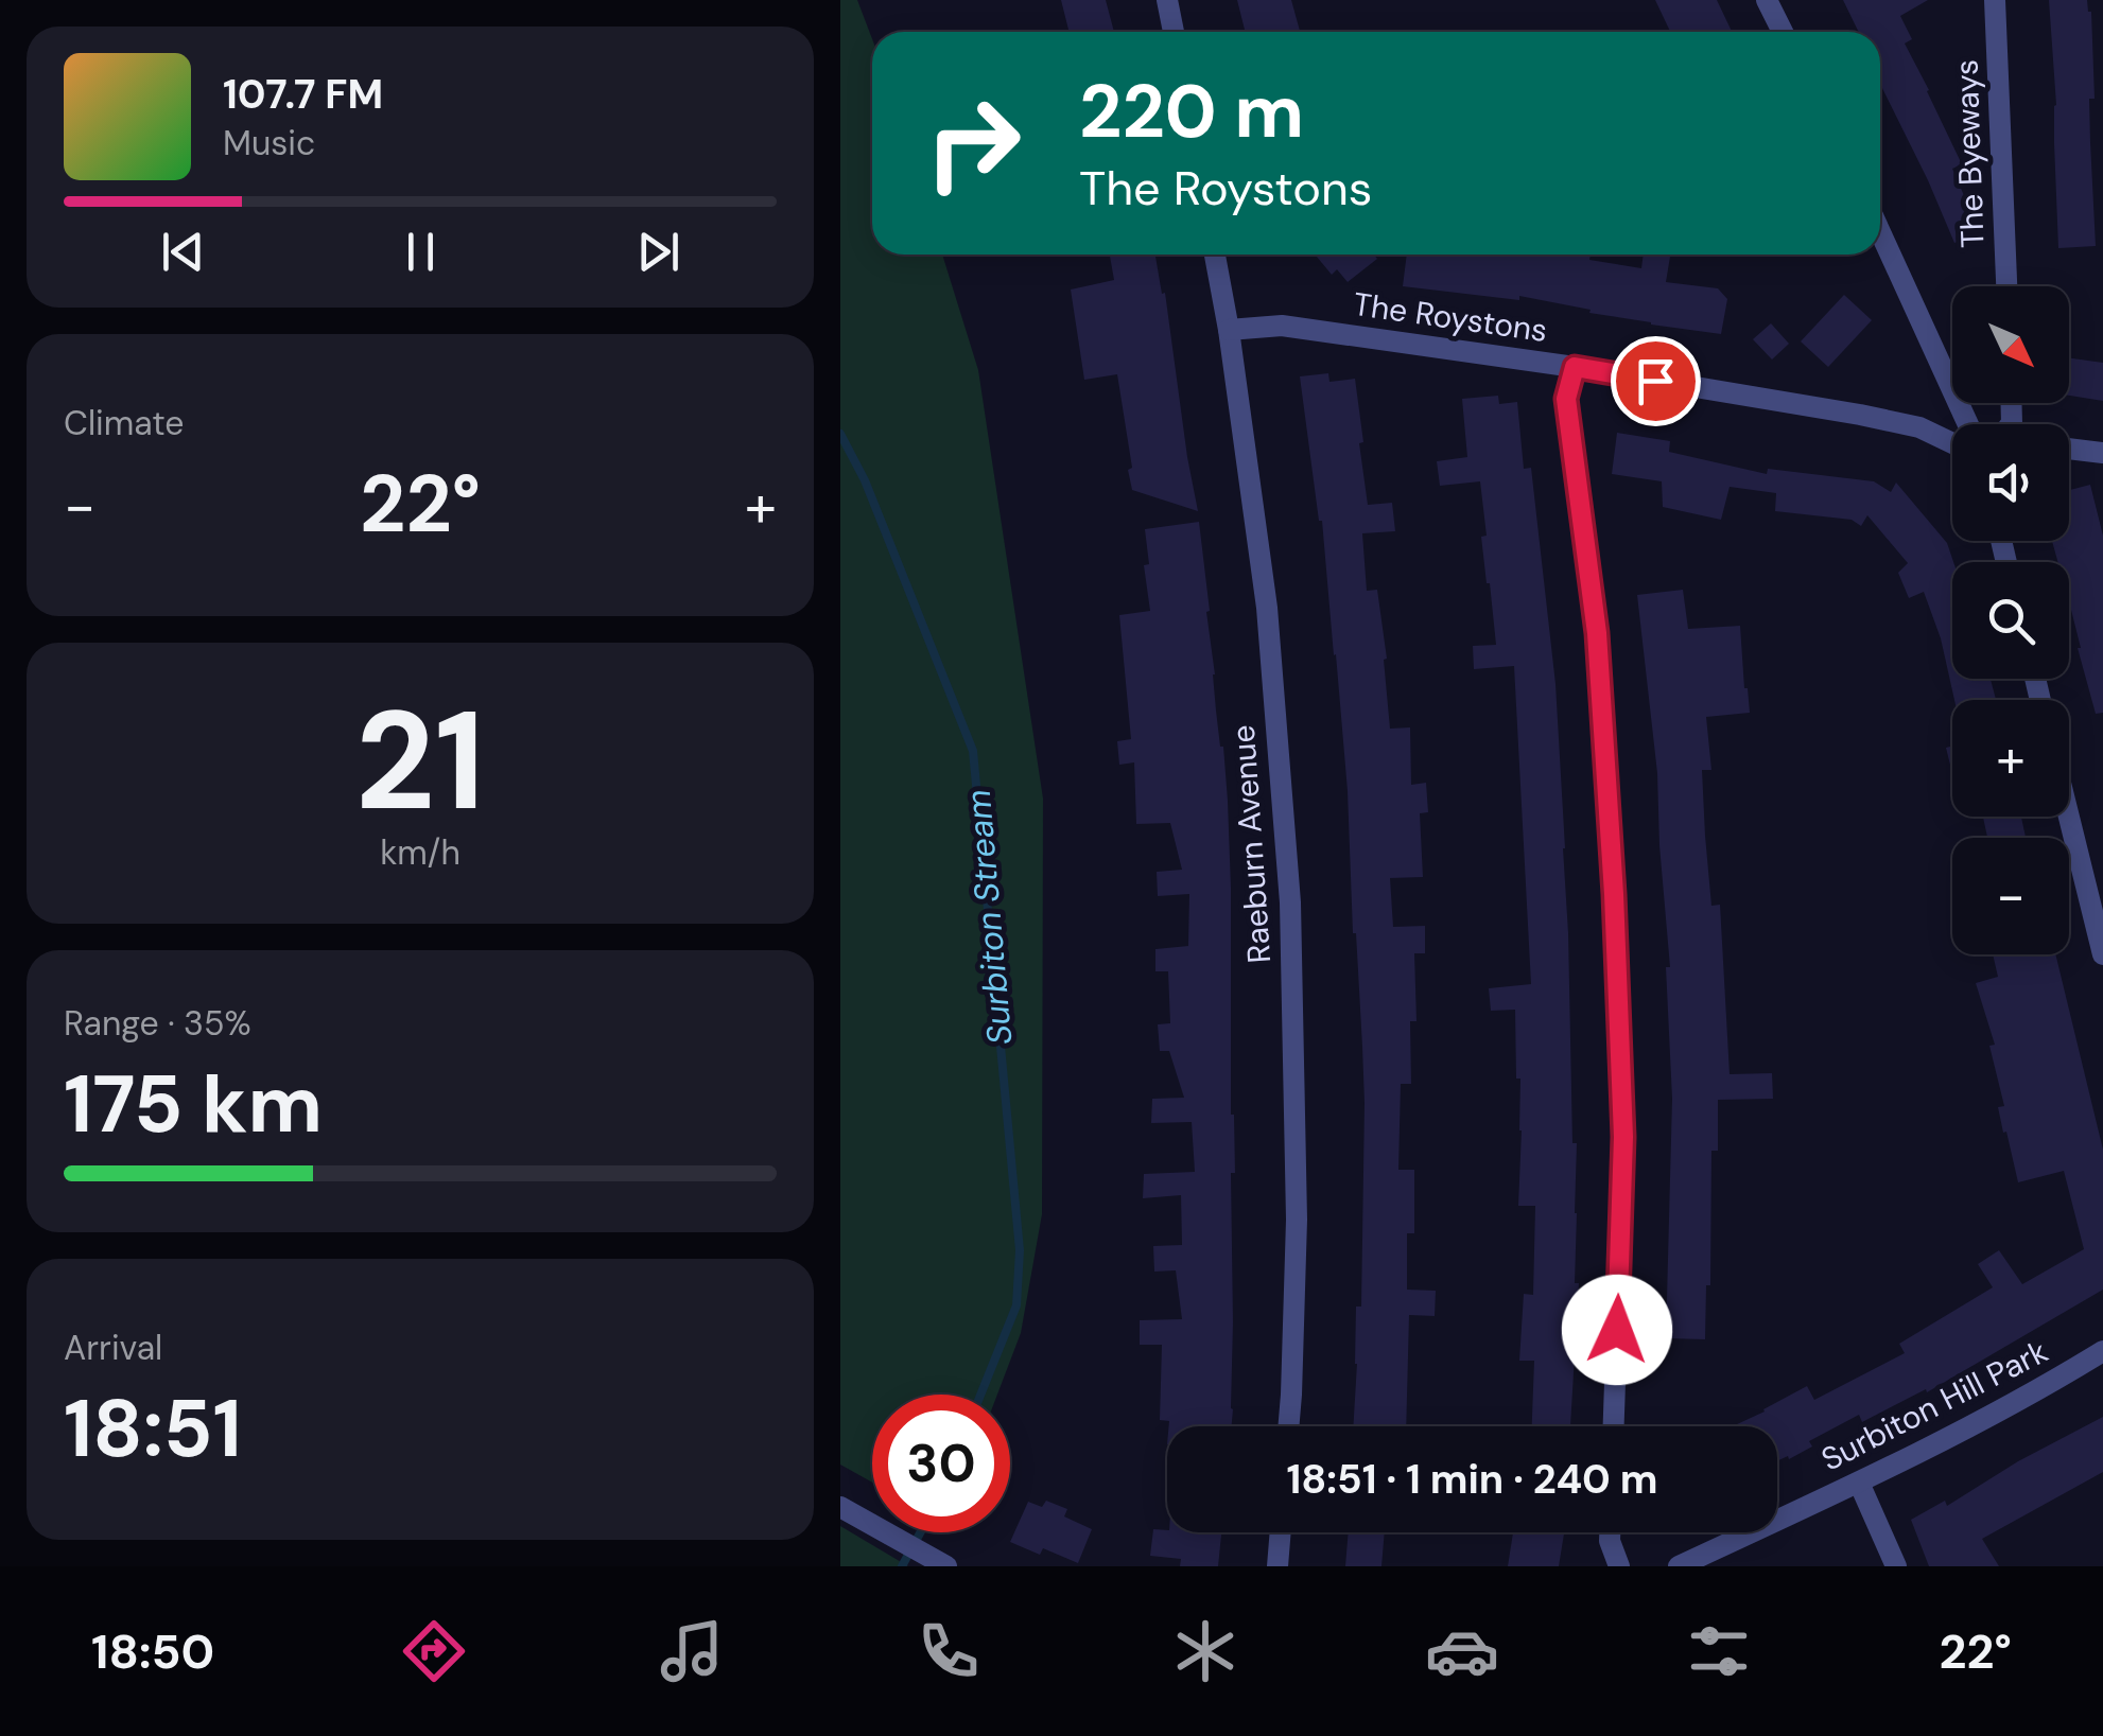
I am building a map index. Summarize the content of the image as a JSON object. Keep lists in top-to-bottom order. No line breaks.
{"streets":{"street":["The Byeways","The Roystons","Raeburn Avenue","Surbiton Hill Park"]},"crossings":[["The Roystons","Raeburn Avenue"]],"water":["Surbiton Stream"],"north":"bottom right","page":{"turn":["220 m","The Roystons"],"song":["107.7 FM","Music"],"map_buttons":["+","−"],"tile":["Climate",["21","km/h"],["Range · 35%","175 km"],["Arrival","18:51"]],"heat":["−","22°","+"],"limit":"30","trip":"18:51 · 1 min · 240 m","tabs":["18:50","22°"]}}
